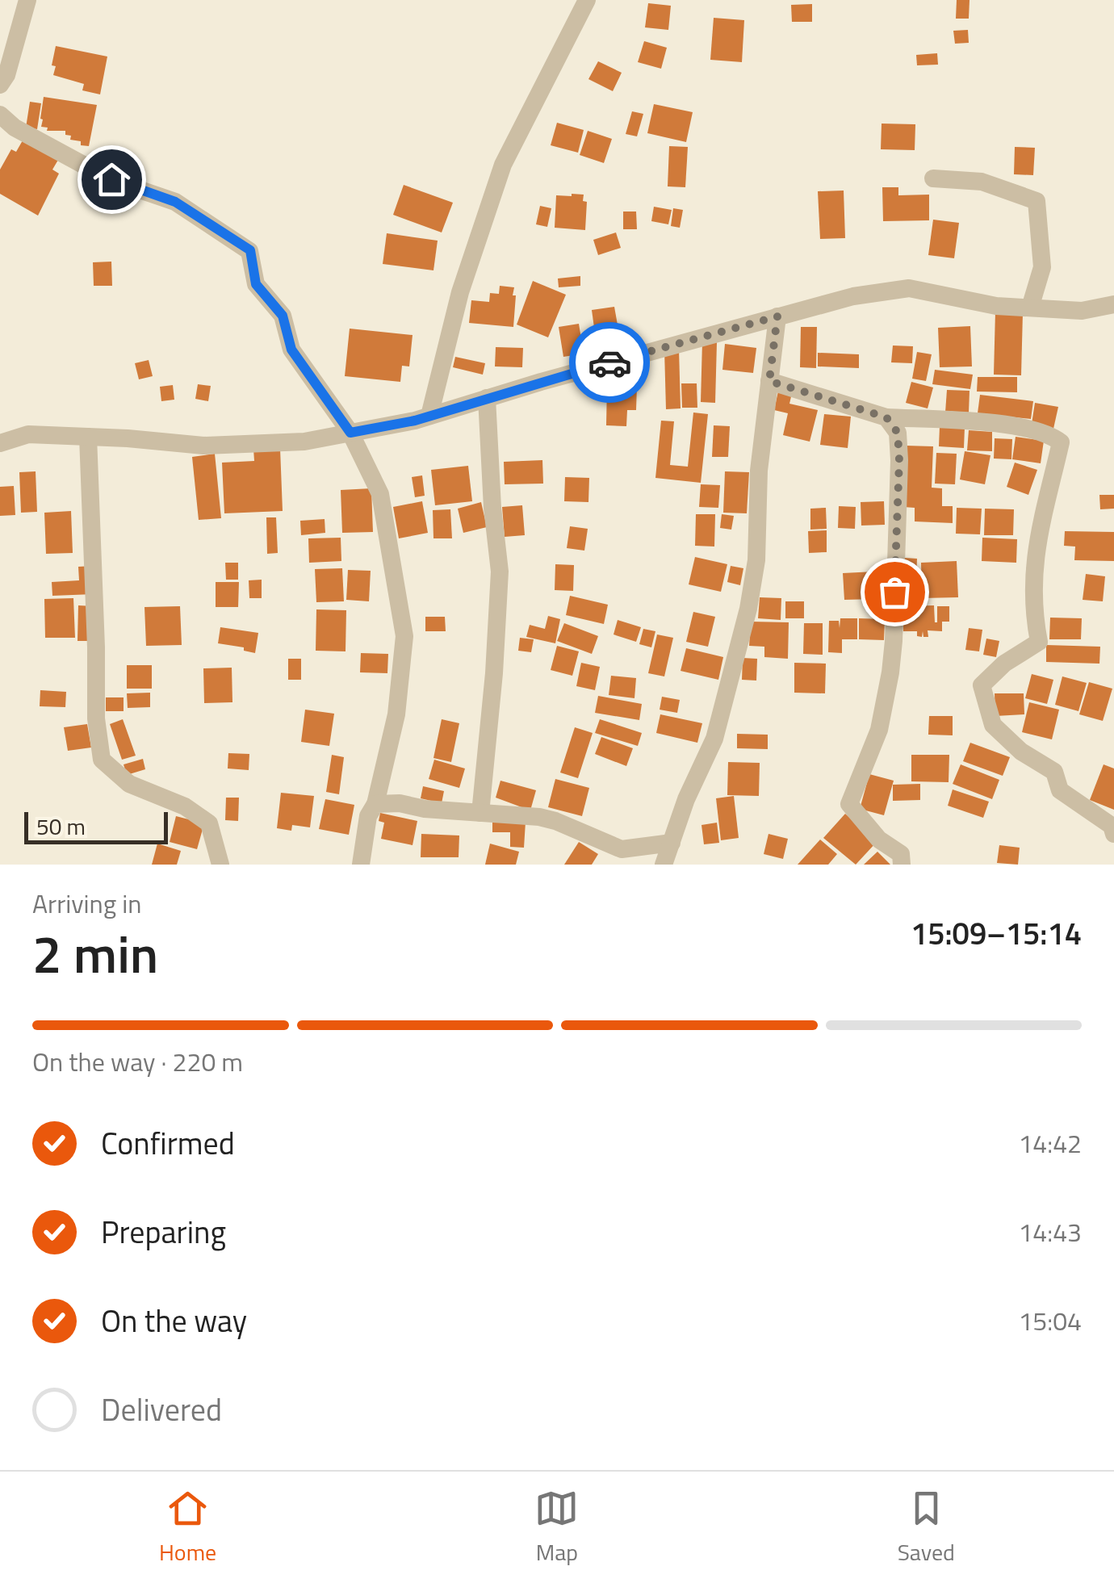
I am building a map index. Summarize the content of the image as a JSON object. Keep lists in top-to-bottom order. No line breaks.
{"scale_bar":"50 m","page":{"scale":"50 m","heading":["2 min","Arriving in","15:09–15:14"],"bar":"On the way · 220 m","list":[["Confirmed","14:42"],["Preparing","14:43"],["On the way","15:04"],"Delivered"],"tabs":["Home","Map","Saved"]}}
